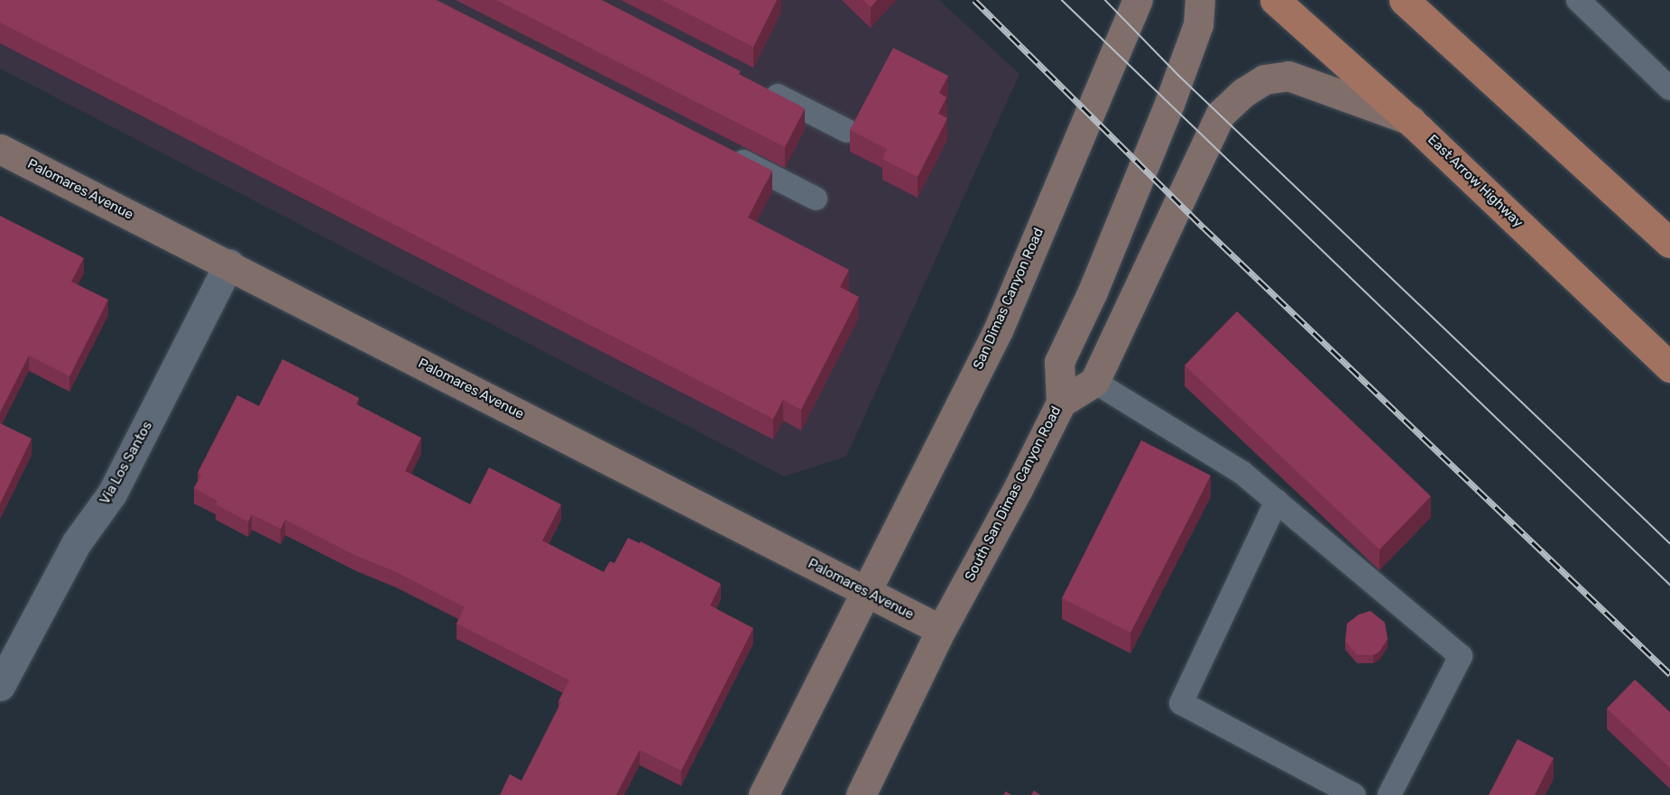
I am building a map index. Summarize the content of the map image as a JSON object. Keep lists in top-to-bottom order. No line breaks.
{"streets":{"main road":["East Arrow Highway","Palomares Avenue","San Dimas Canyon Road","South San Dimas Canyon Road"],"street":["Via Los Santos"]},"crossings":[["Palomares Avenue","San Dimas Canyon Road"],["Palomares Avenue","Via Los Santos"],["Palomares Avenue","South San Dimas Canyon Road"]]}
